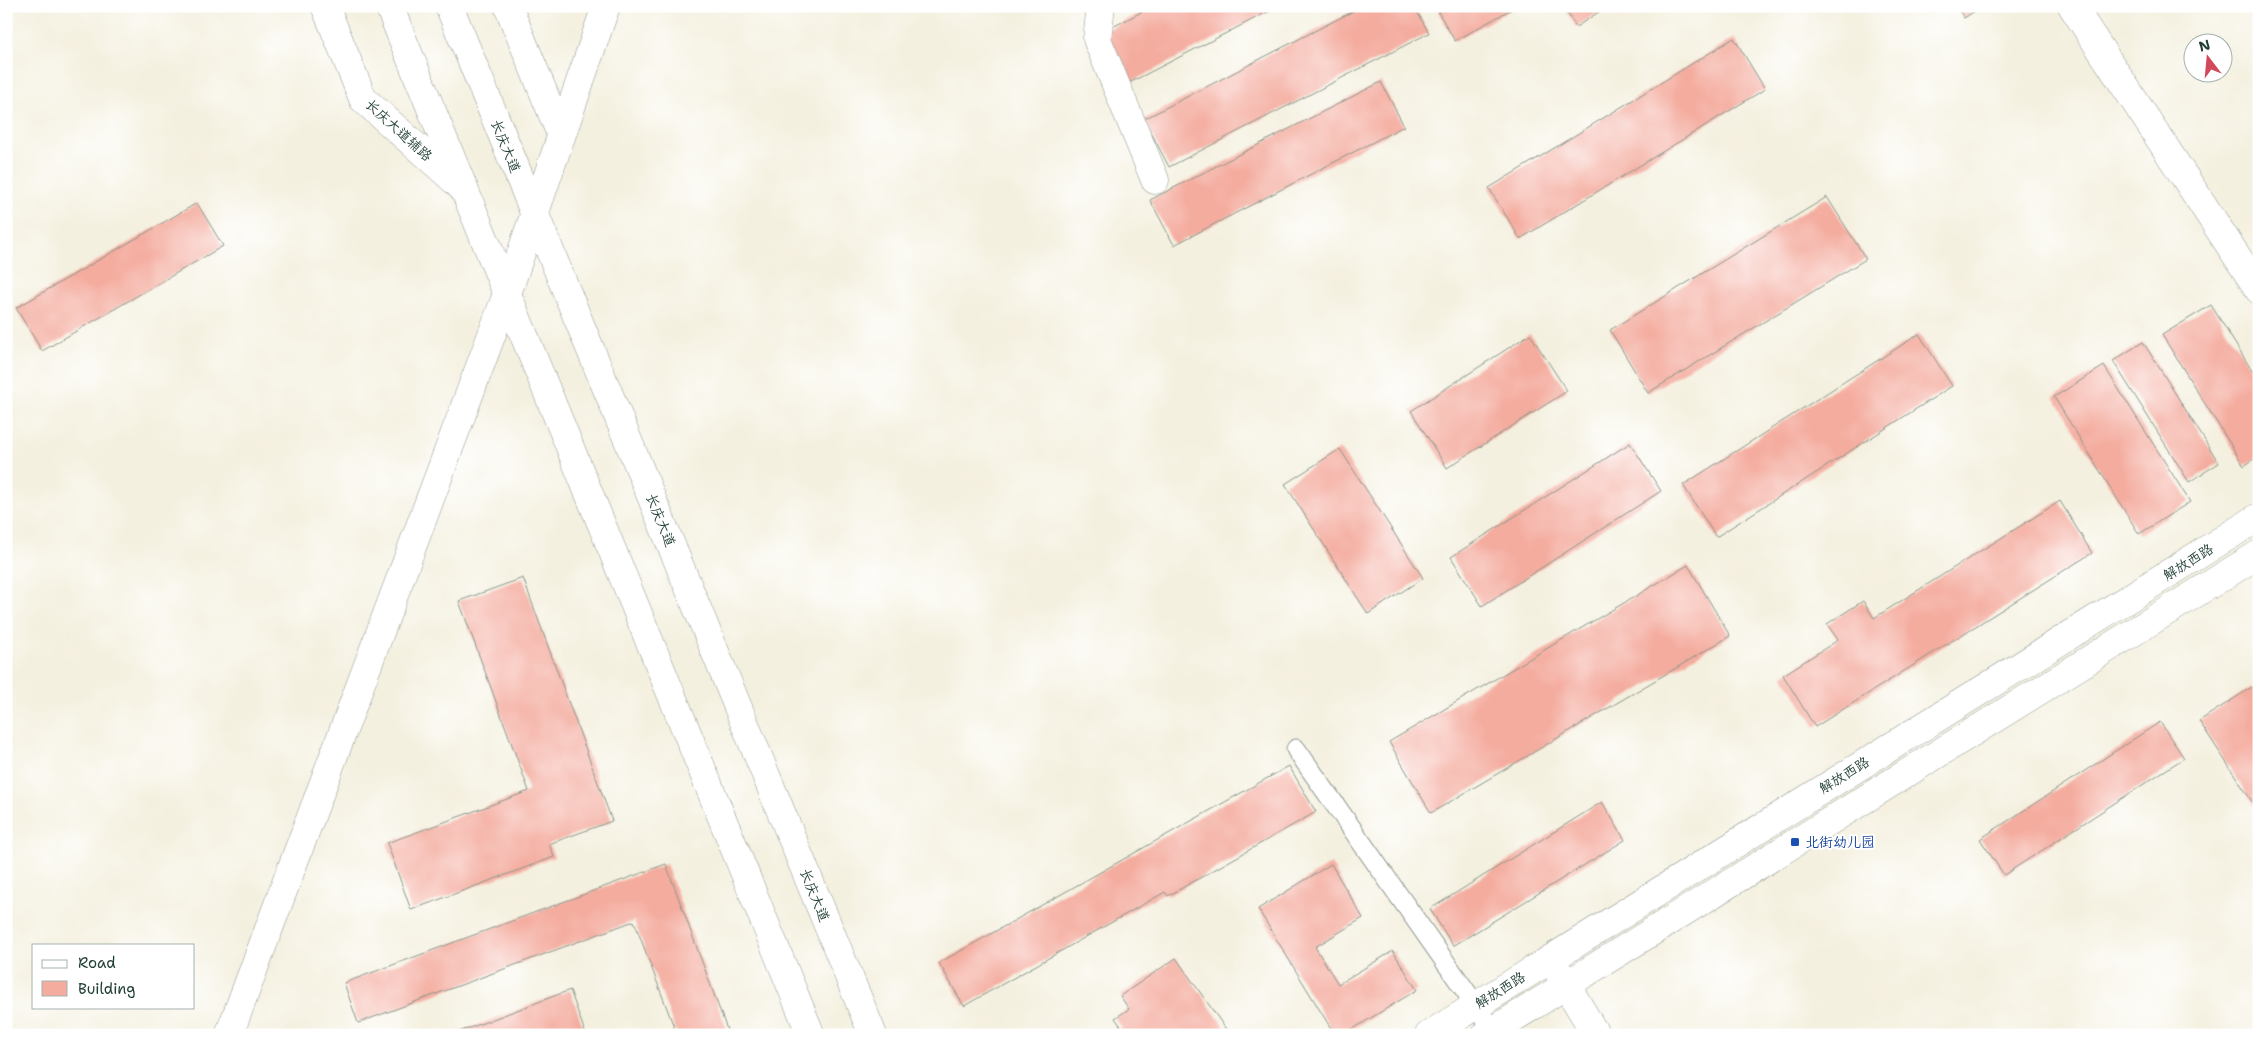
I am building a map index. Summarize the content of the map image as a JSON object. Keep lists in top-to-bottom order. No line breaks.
{"streets":{"street":["长庆大道辅路","长庆大道","解放西路"]},"places":{"transit":["北街幼儿园"]},"legend":["Road","Building"],"north":"top"}
